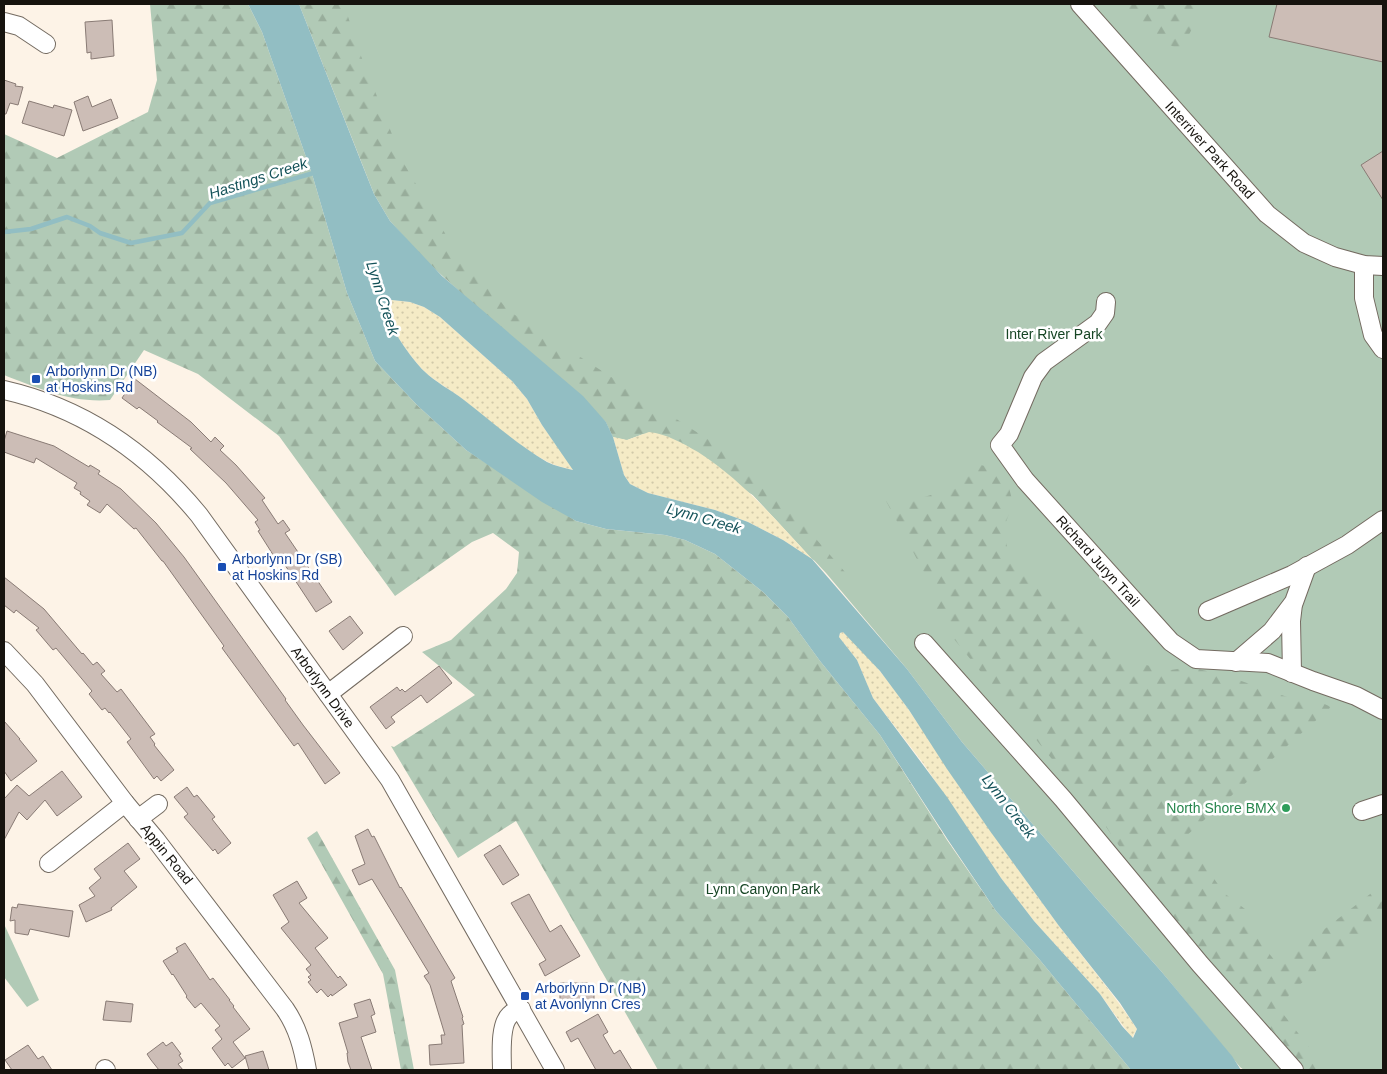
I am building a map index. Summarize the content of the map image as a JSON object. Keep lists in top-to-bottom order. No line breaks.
{"streets":{"street":["Interriver Park Road","Richard Juryn Trail","Arborlynn Drive","Appin Road"]},"water":["Hastings Creek","Lynn Creek"],"parks":["Inter River Park","Lynn Canyon Park"],"places":{"transit":["Arborlynn Dr (NB) at Hoskins Rd","Arborlynn Dr (SB) at Hoskins Rd","Arborlynn Dr (NB) at Avonlynn Cres"],"other":["North Shore BMX"]}}
